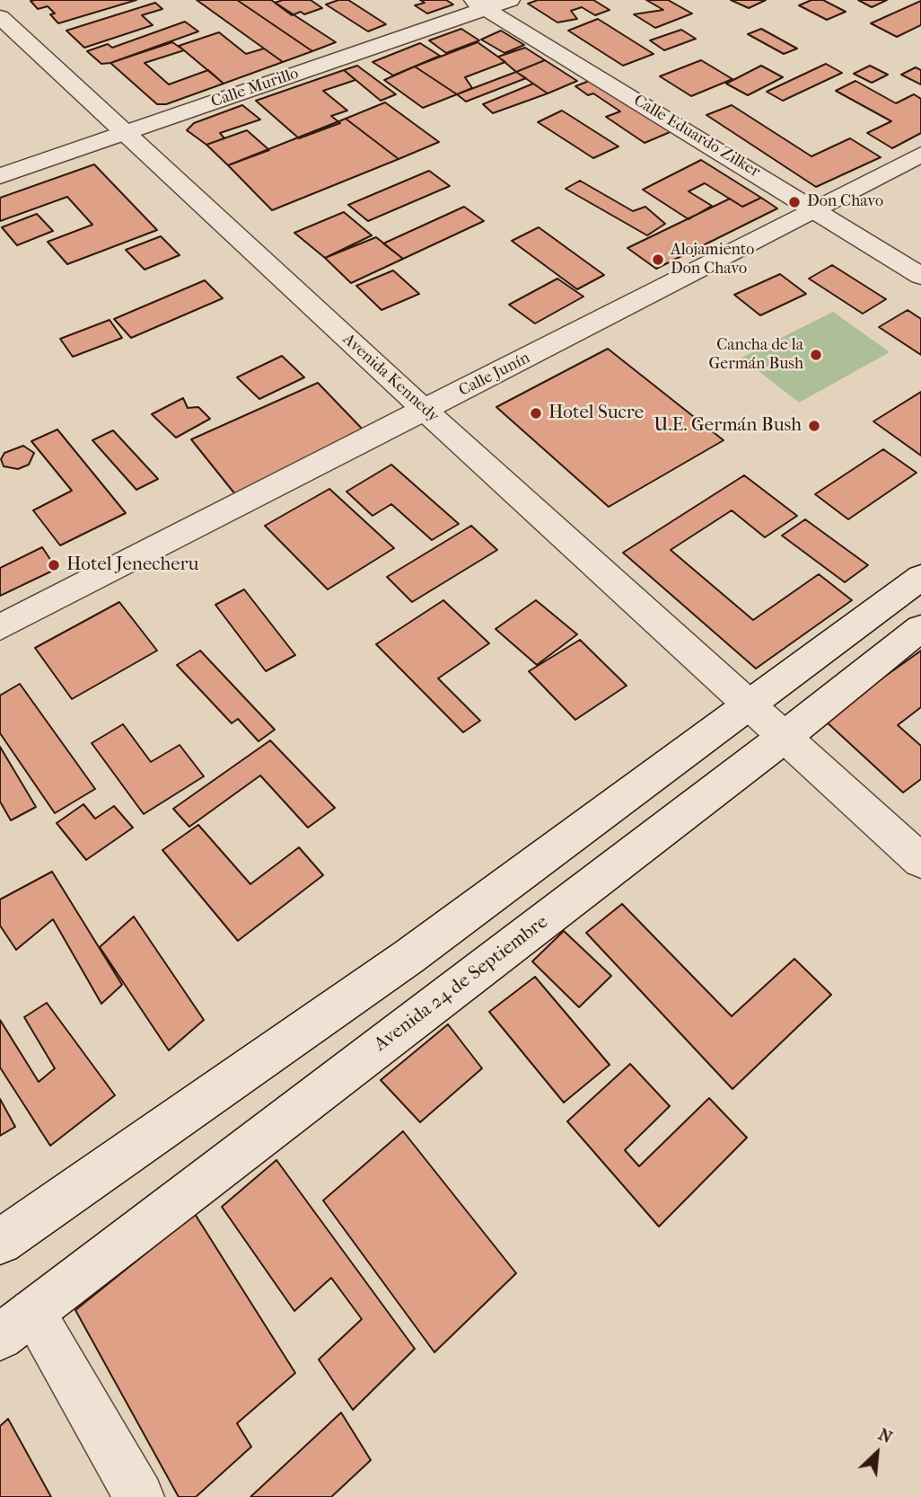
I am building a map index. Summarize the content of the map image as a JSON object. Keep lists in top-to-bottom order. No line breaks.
{"streets":{"street":["Calle Murillo","Calle Eduardo Zilker","Calle Junín","Avenida Kennedy","Avenida 24 de Septiembre"]},"crossings":[["Calle Murillo","Calle Eduardo Zilker"],["Calle Murillo","Avenida Kennedy"],["Calle Eduardo Zilker","Calle Junín"],["Calle Junín","Avenida Kennedy"],["Avenida Kennedy","Avenida 24 de Septiembre"]],"places":["Don Chavo","Alojamiento Don Chavo","Cancha de la Germán Bush","Hotel Sucre","U.E. Germán Bush","Hotel Jenecheru"],"north":"top right"}
